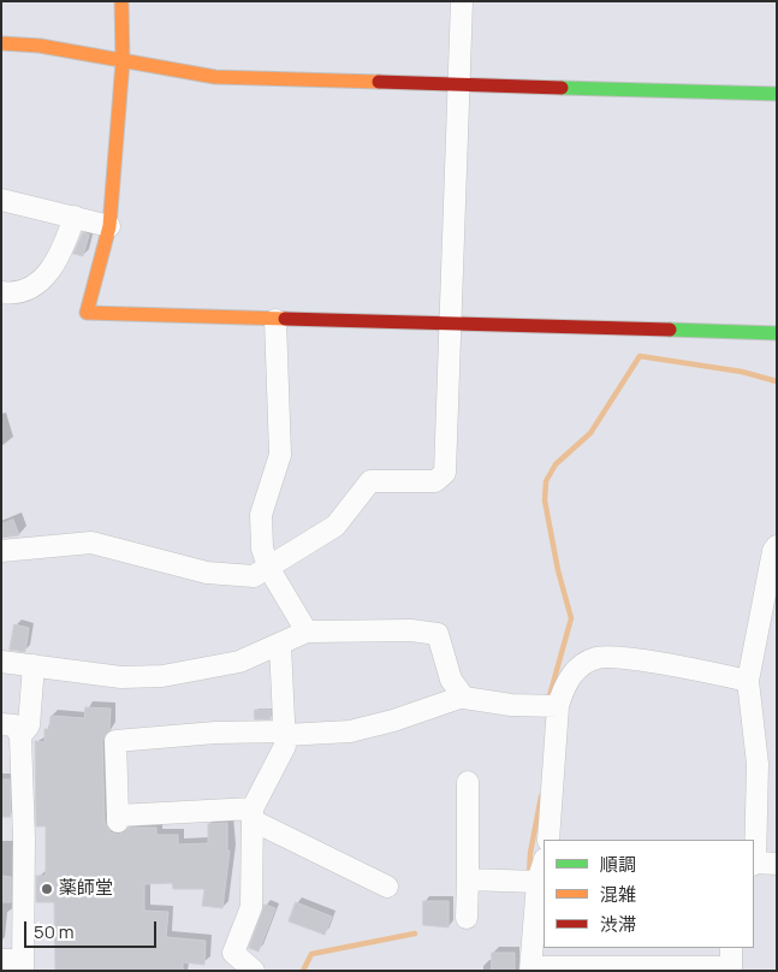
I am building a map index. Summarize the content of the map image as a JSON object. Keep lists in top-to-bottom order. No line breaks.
{"places":["薬師堂"],"legend":["順調","混雑","渋滞"],"scale_bar":"50 m"}
